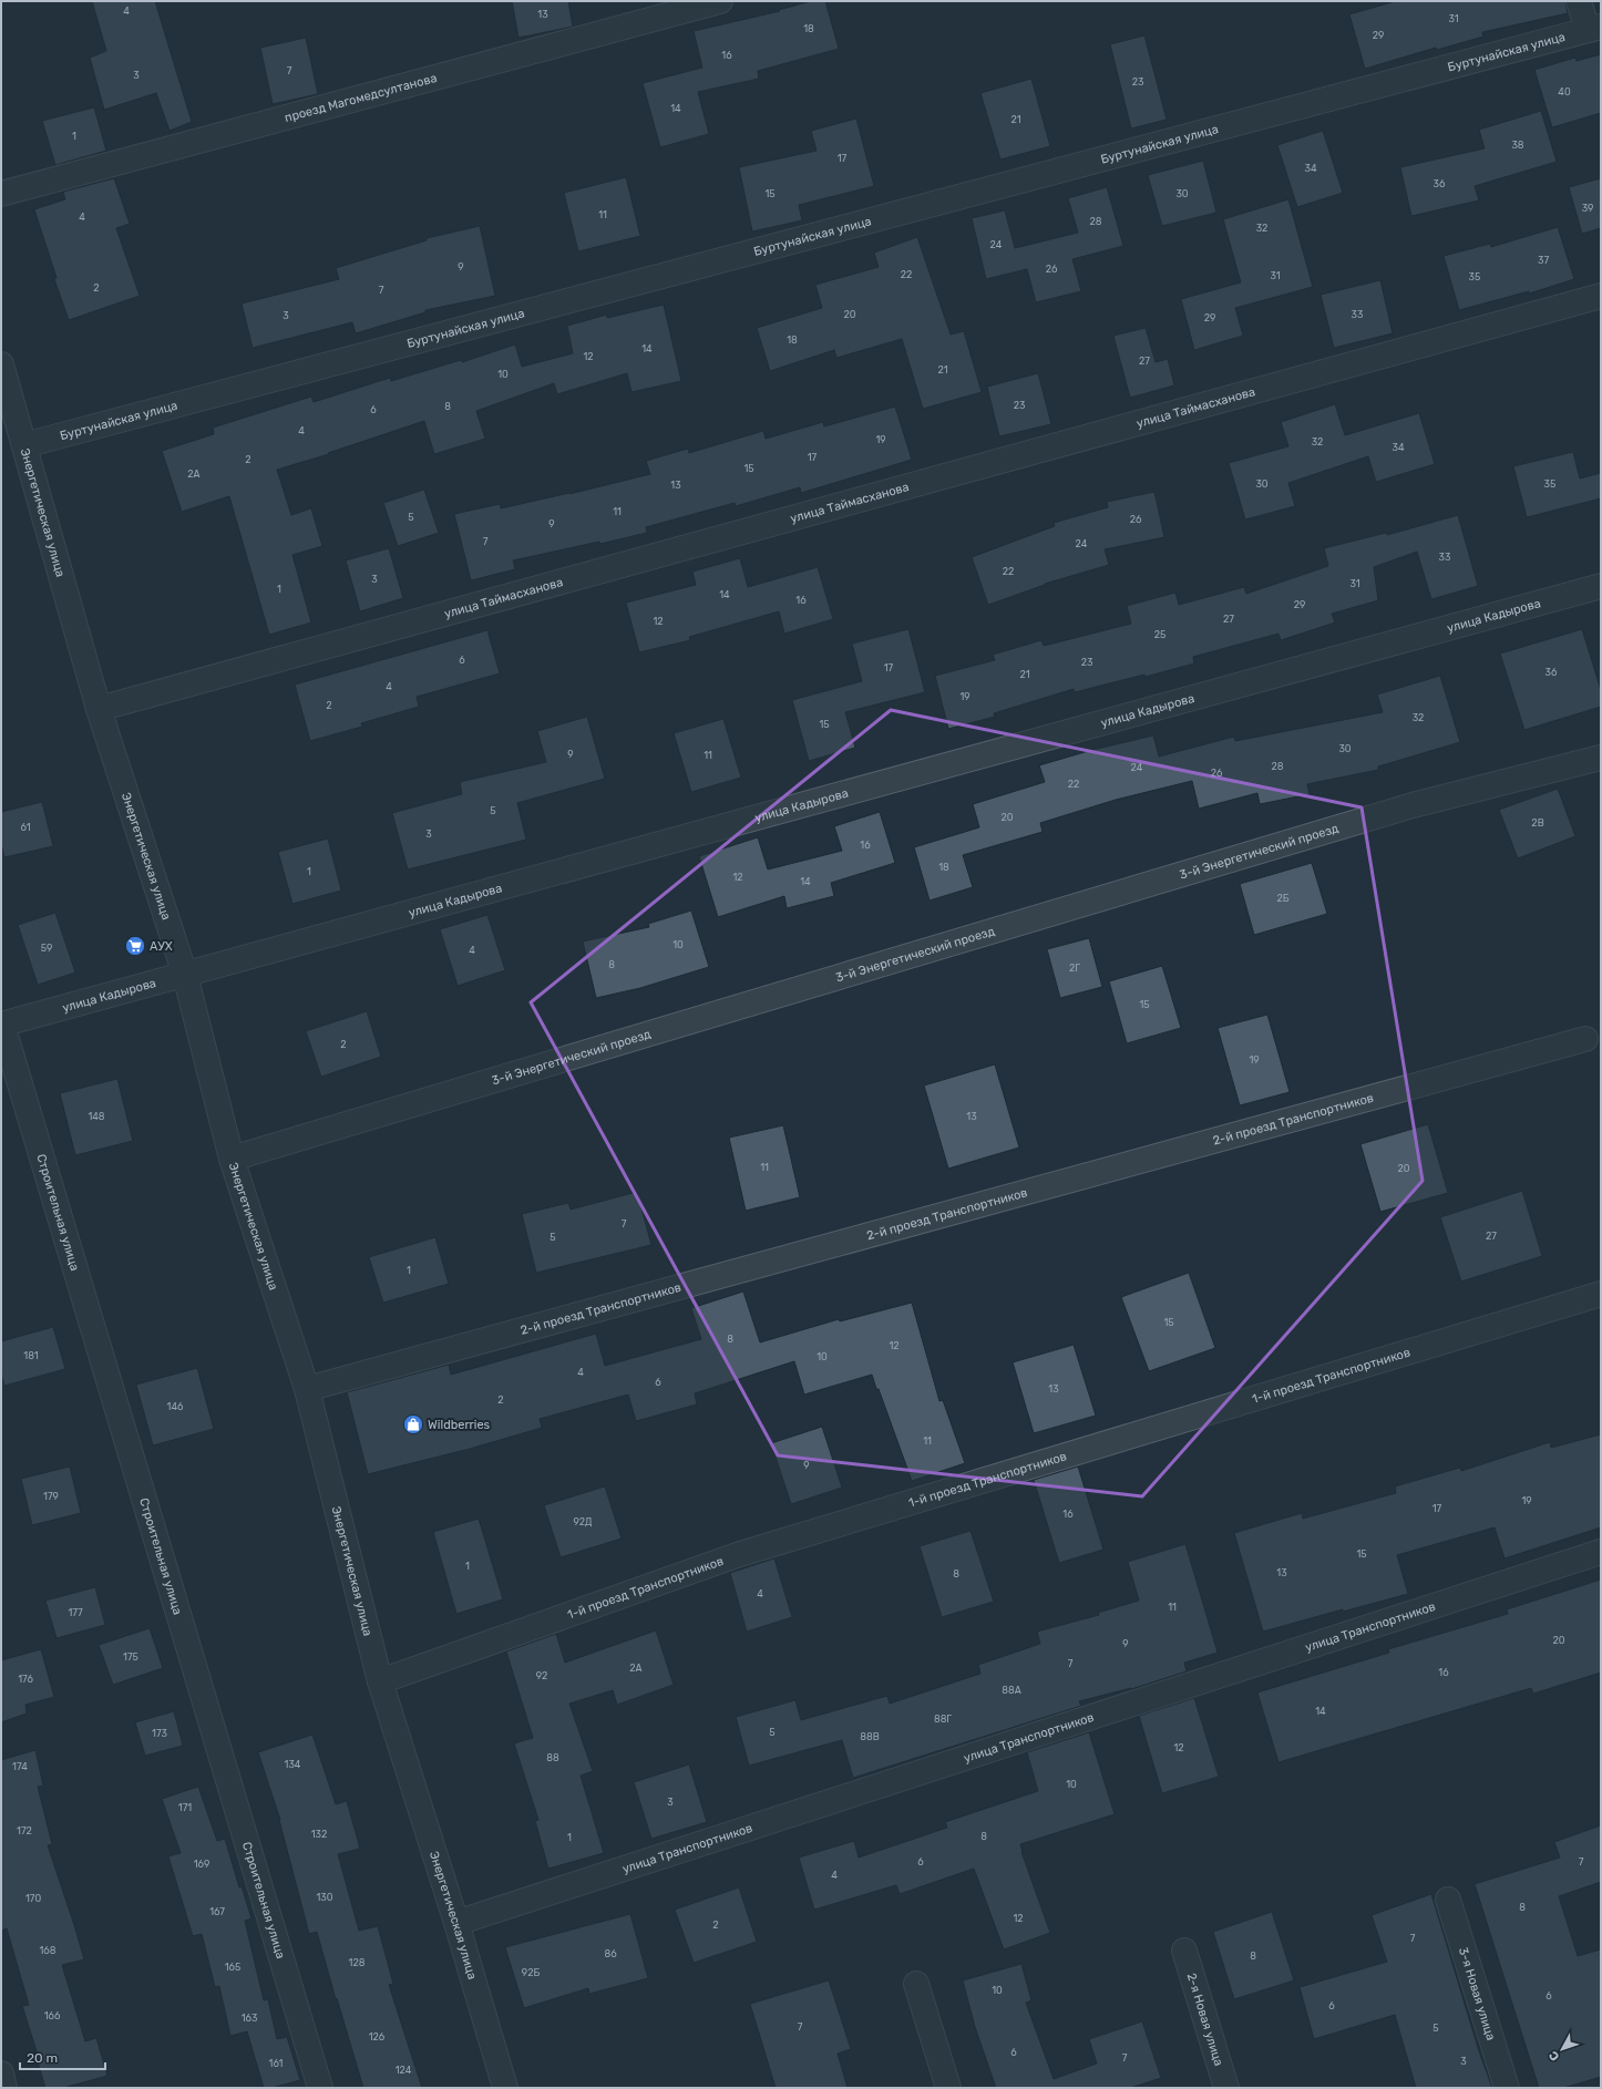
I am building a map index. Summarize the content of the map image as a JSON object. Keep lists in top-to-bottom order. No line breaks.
{"streets":{"street":["Буртунайская улица","проезд Магомедсултанова","улица Таймасханова","Энергетическая улица","улица Кадырова","3-й Энергетический проезд","2-й проезд Транспортников","Строительная улица","1-й проезд Транспортников","улица Транспортников","3-я Новая улица","2-я Новая улица"]},"crossings":[["Буртунайская улица","Энергетическая улица"],["улица Таймасханова","Энергетическая улица"],["Энергетическая улица","улица Кадырова"],["Энергетическая улица","3-й Энергетический проезд"],["Энергетическая улица","2-й проезд Транспортников"],["Энергетическая улица","1-й проезд Транспортников"],["Энергетическая улица","улица Транспортников"],["улица Кадырова","Строительная улица"]],"places":{"supermarket":["АУХ"],"shop":["Wildberries"]},"house_numbers":["4","13","31","18","29","16","7","3","23","40","14","21","1","38","17","34","36","15","30","39","11","4","28","32","24","37","9","26","22","31","35","2","7","20","33","3","29","18","14","12","27","21","10","23","8","6","4","19","32","34","17","2","15","2А","30","35","13","11","5","26","9","7","24","33","22","3","31","1","14","16","29","27","12","25","6","23","17","36","21","4","19","2","32","15","30","9","11","28","24","26","22","5","20","2В","61","3","16","18","1","12","14","2Б","10","59","4","8","2Г","15","2","19","148","13","11","20","7","27","5","1","15","8","12","181","10","4","6","13","2","146","11","9","179","19","17","16","92Д","15","1","13","8","4","11","177","20","9","175","7","2А","16","92","176","88А","14","88Г","5","173","88В","12","88","134","174","10","3","171","172","132","8","1","6","7","169","4","130","170","8","167","12","2","7","168","86","8","128","165","92Б","10","6","6","166","163","7","5","126","6","7","3","161","124"],"scale_bar":"20 m","north":"bottom left"}
